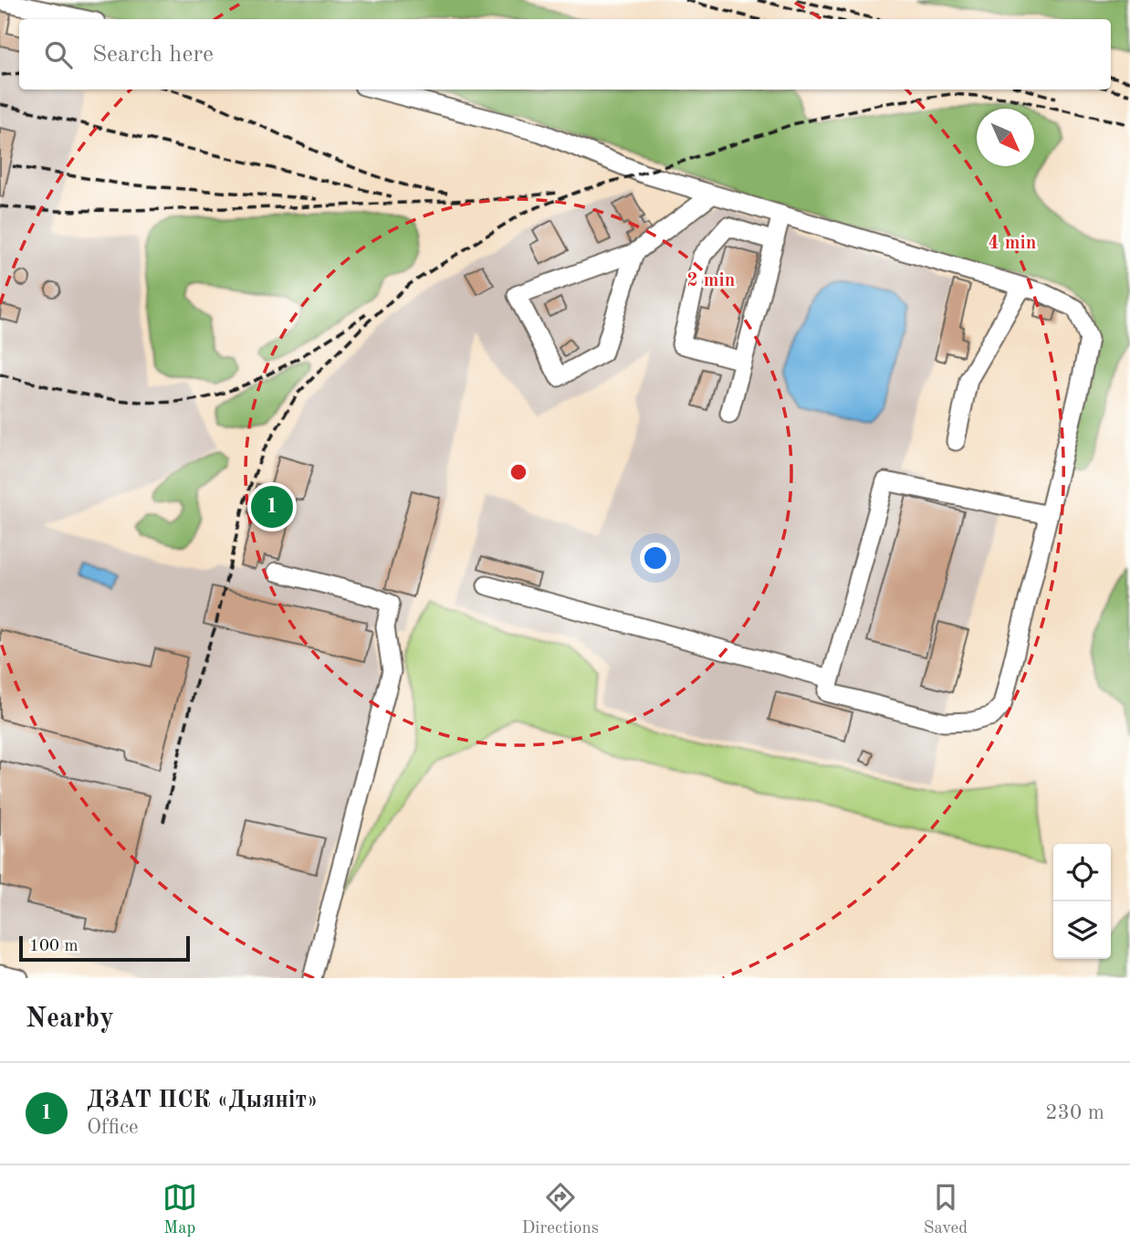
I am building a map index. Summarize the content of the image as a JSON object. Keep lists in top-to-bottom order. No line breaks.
{"scale_bar":"100 m","north":"bottom right","page":{"search":"Search here","pins":"1","scale":"100 m","heading":"Nearby","list":[{"mark":"1","name":"ДЗАТ ПСК «Дыяніт»","note":"Office","value":"230 m"}],"nav":["Map","Directions","Saved"]},"rings":["4 min","2 min"]}
